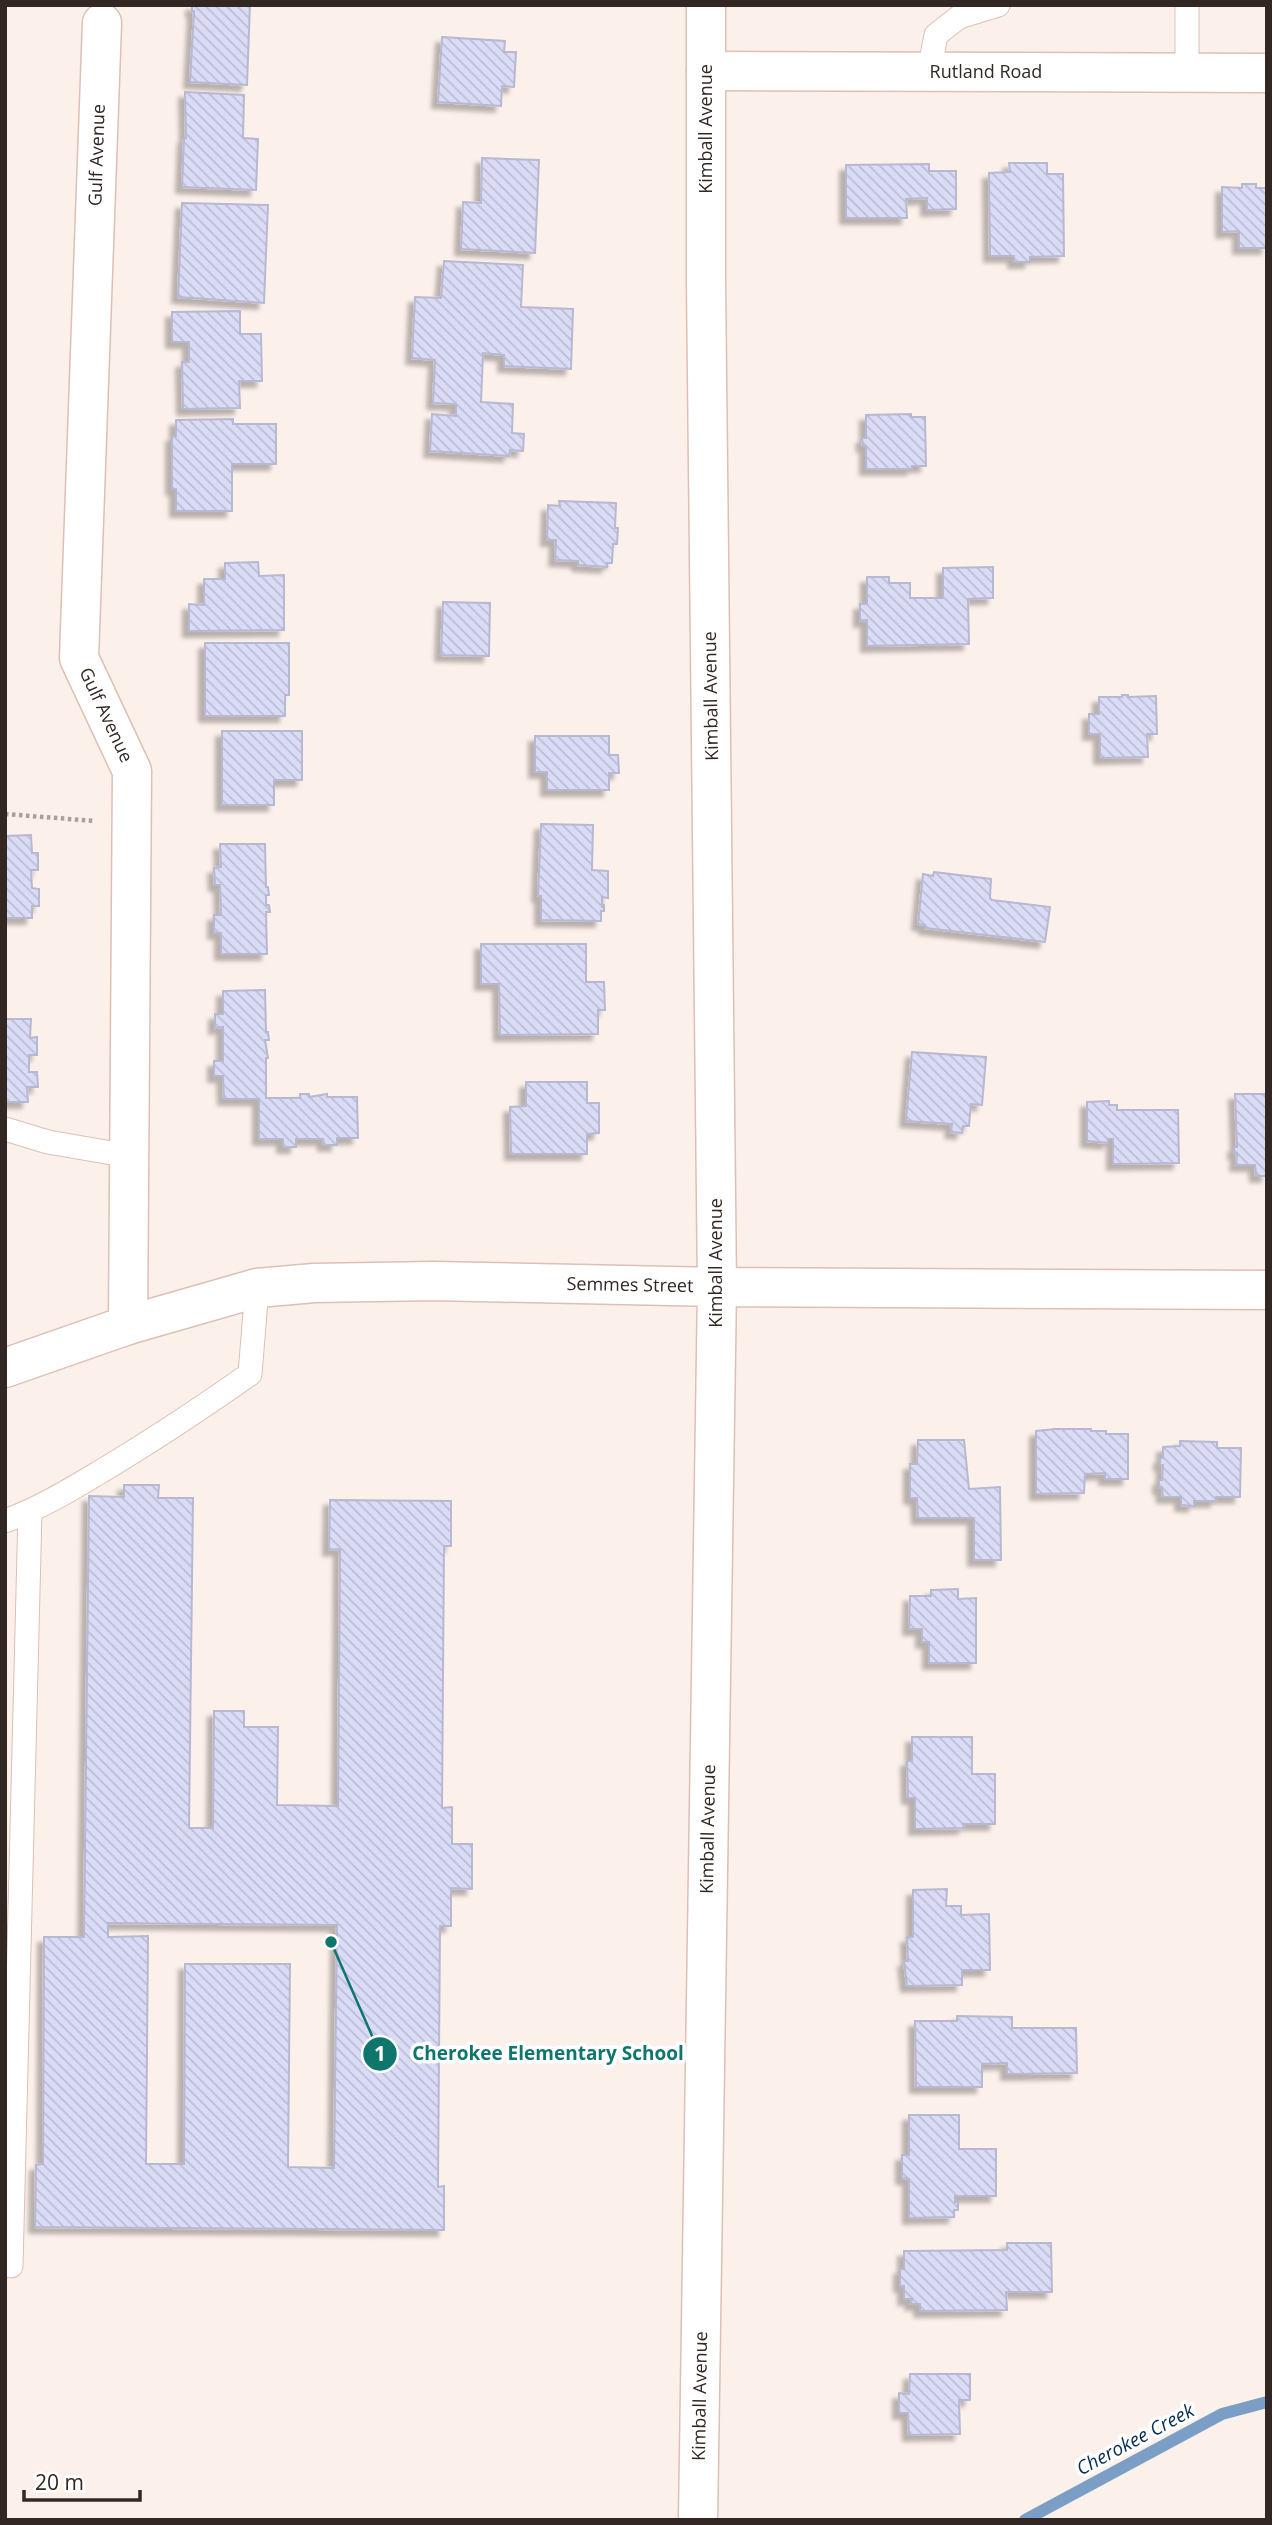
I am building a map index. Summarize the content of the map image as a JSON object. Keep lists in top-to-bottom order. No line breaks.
{"streets":{"main road":["Rutland Road","Kimball Avenue","Gulf Avenue","Semmes Street"]},"crossings":[["Rutland Road","Kimball Avenue"],["Kimball Avenue","Semmes Street"],["Gulf Avenue","Semmes Street"]],"water":["Cherokee Creek"],"places":["Cherokee Elementary School"],"scale_bar":"20 m"}
